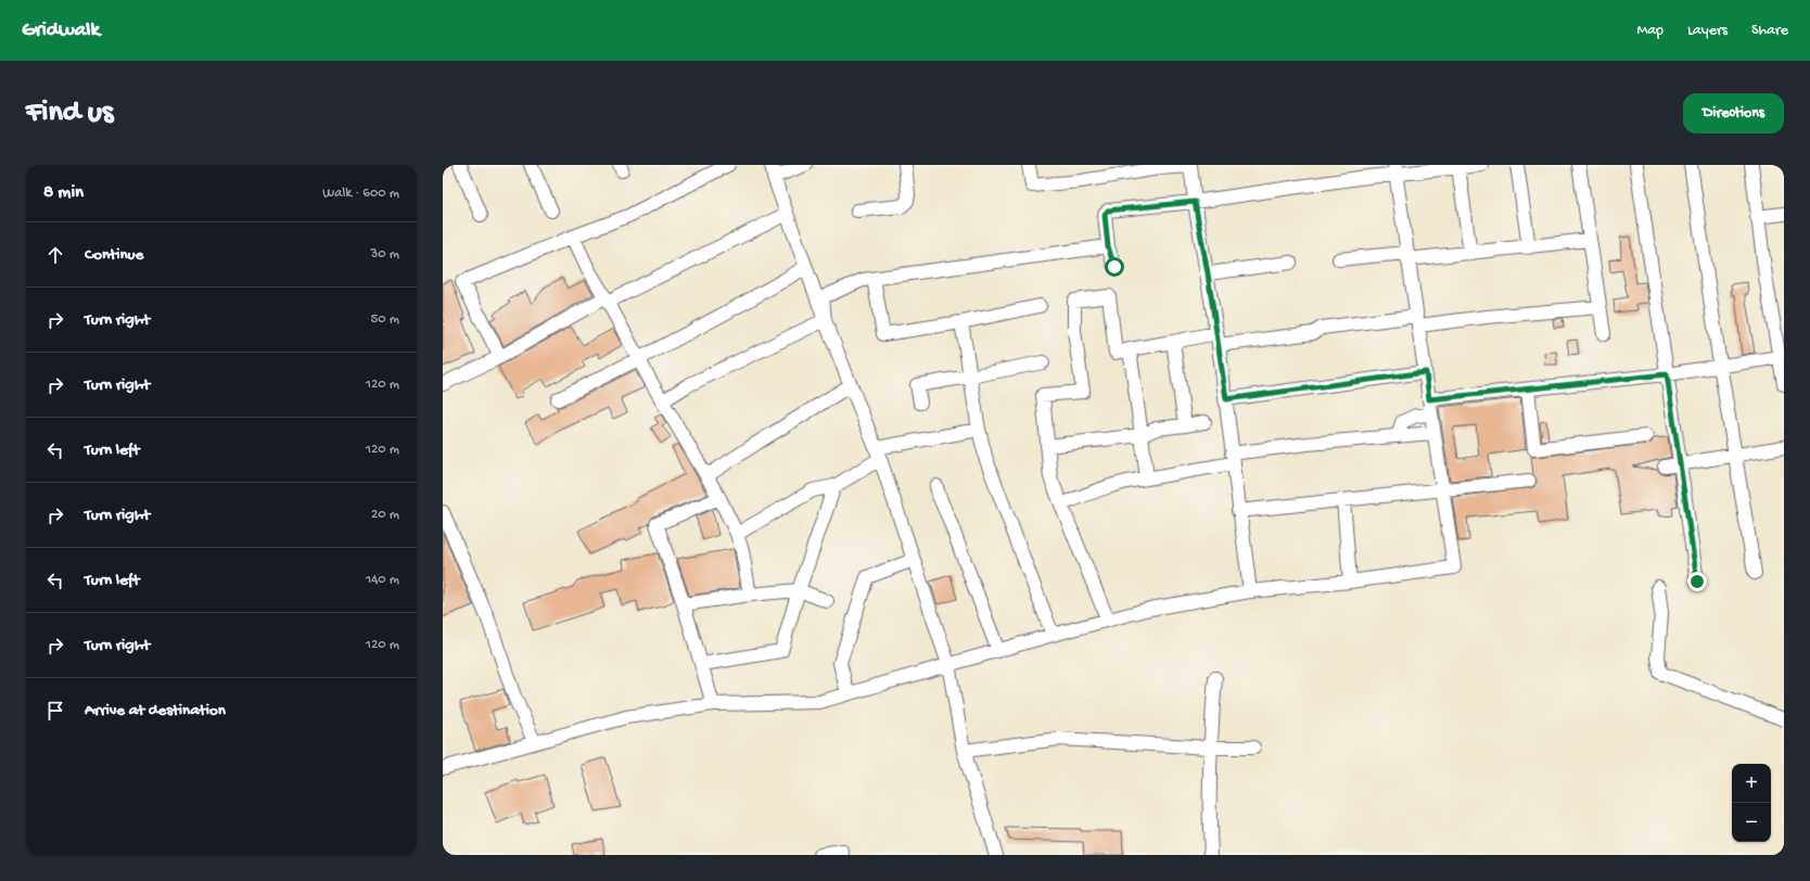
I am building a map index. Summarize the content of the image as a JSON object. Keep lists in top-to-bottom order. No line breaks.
{"page":{"header":"Gridwalk","nav":["Map","Layers","Share"],"buttons":"Directions","title":"Find us","heading":["8 min","Walk · 600 m"],"list":[["Continue","30 m"],["Turn right","50 m"],["Turn right","120 m"],["Turn left","120 m"],["Turn right","20 m"],["Turn left","140 m"],["Turn right","120 m"],"Arrive at destination"],"map_buttons":["+","−"]}}
